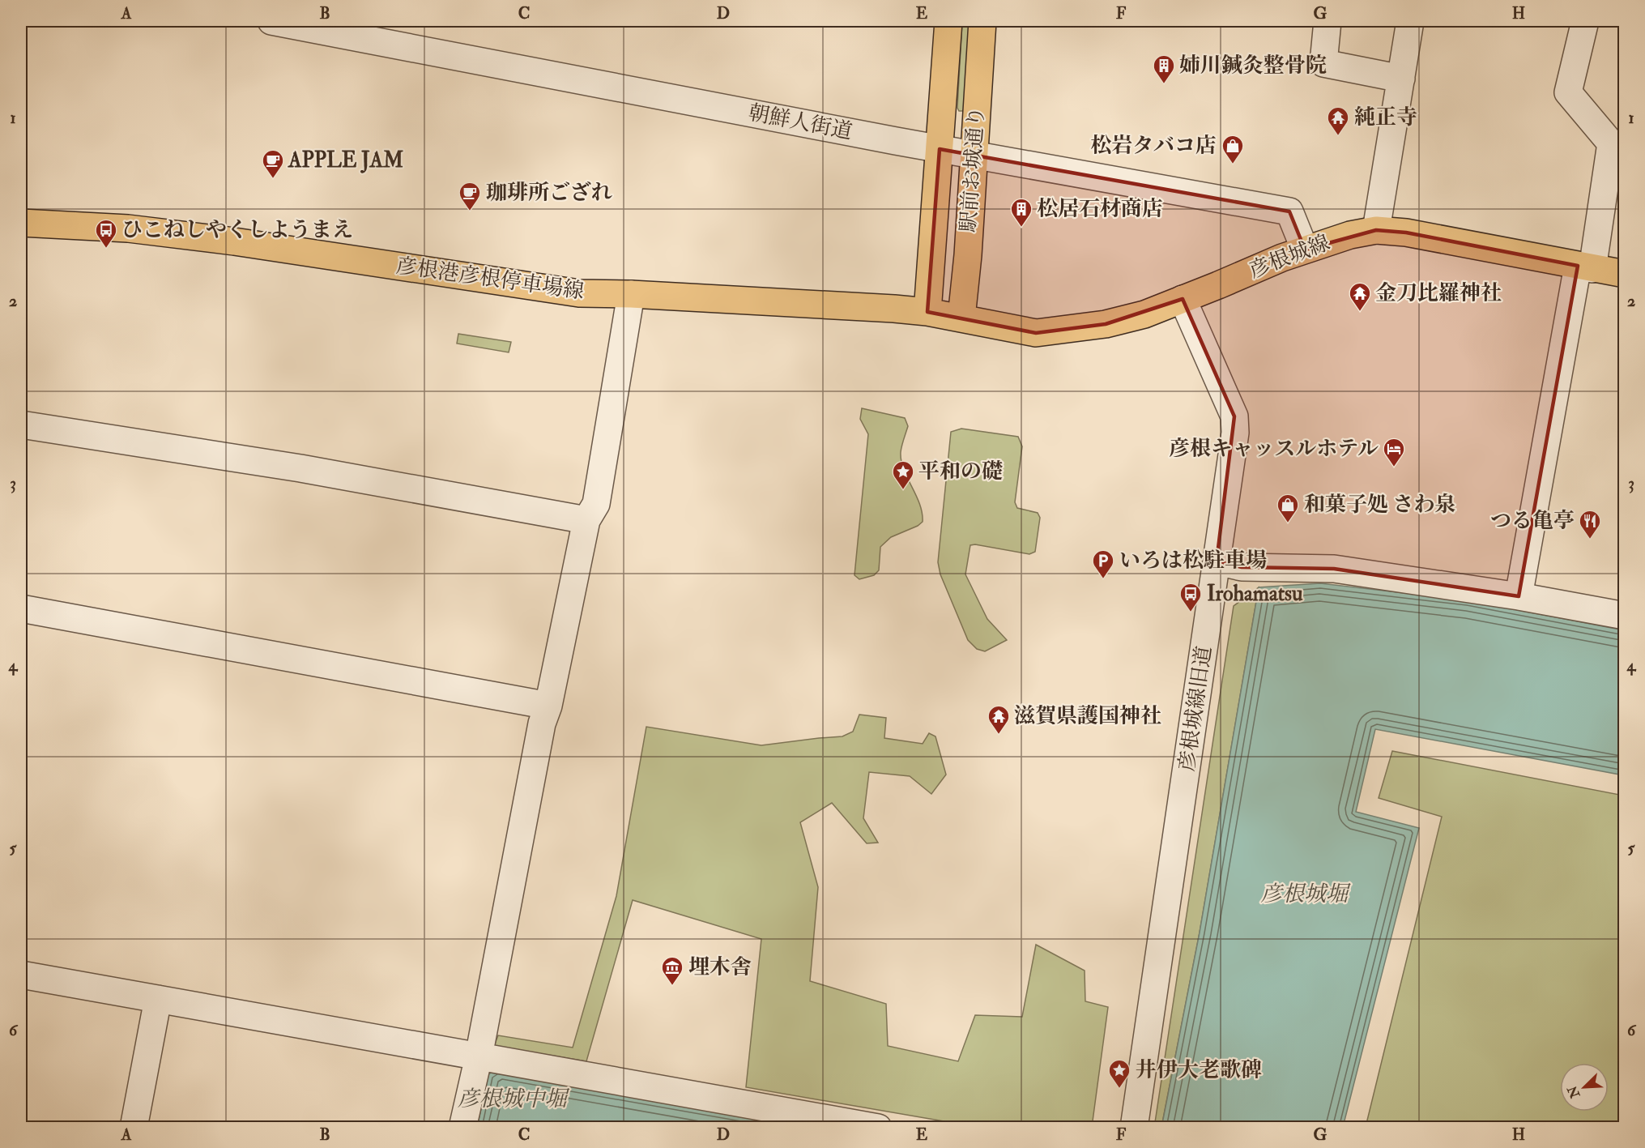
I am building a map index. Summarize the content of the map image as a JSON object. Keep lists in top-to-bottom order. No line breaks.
{"streets":{"main road":["駅前お城通り","彦根城線","彦根港彦根停車場線"],"street":["朝鮮人街道","彦根城線旧道"]},"crossings":[["朝鮮人街道","駅前お城通り"],["朝鮮人街道","彦根城線"],["駅前お城通り","彦根城線"],["駅前お城通り","彦根港彦根停車場線"],["彦根城線","彦根港彦根停車場線"],["彦根城線","彦根城線旧道"]],"water":["彦根城堀","彦根城中堀"],"places":{"building":["姉川鍼灸整骨院","松居石材商店"],"temple":["純正寺","金刀比羅神社","滋賀県護国神社"],"shop":["松岩タバコ店","和菓子処 さわ泉"],"cafe":["APPLE JAM","珈琲所ござれ"],"bus stop":["ひこねしやくしようまえ","Irohamatsu"],"hotel":["彦根キャッスルホテル"],"place":["平和の礎","井伊大老歌碑"],"restaurant":["つる亀亭"],"parking":["いろは松駐車場"],"museum":["埋木舎"]},"north":"bottom left","grid":{"columns":["A","B","C","D","E","F","G","H"],"rows":["1","2","3","4","5","6"]}}
